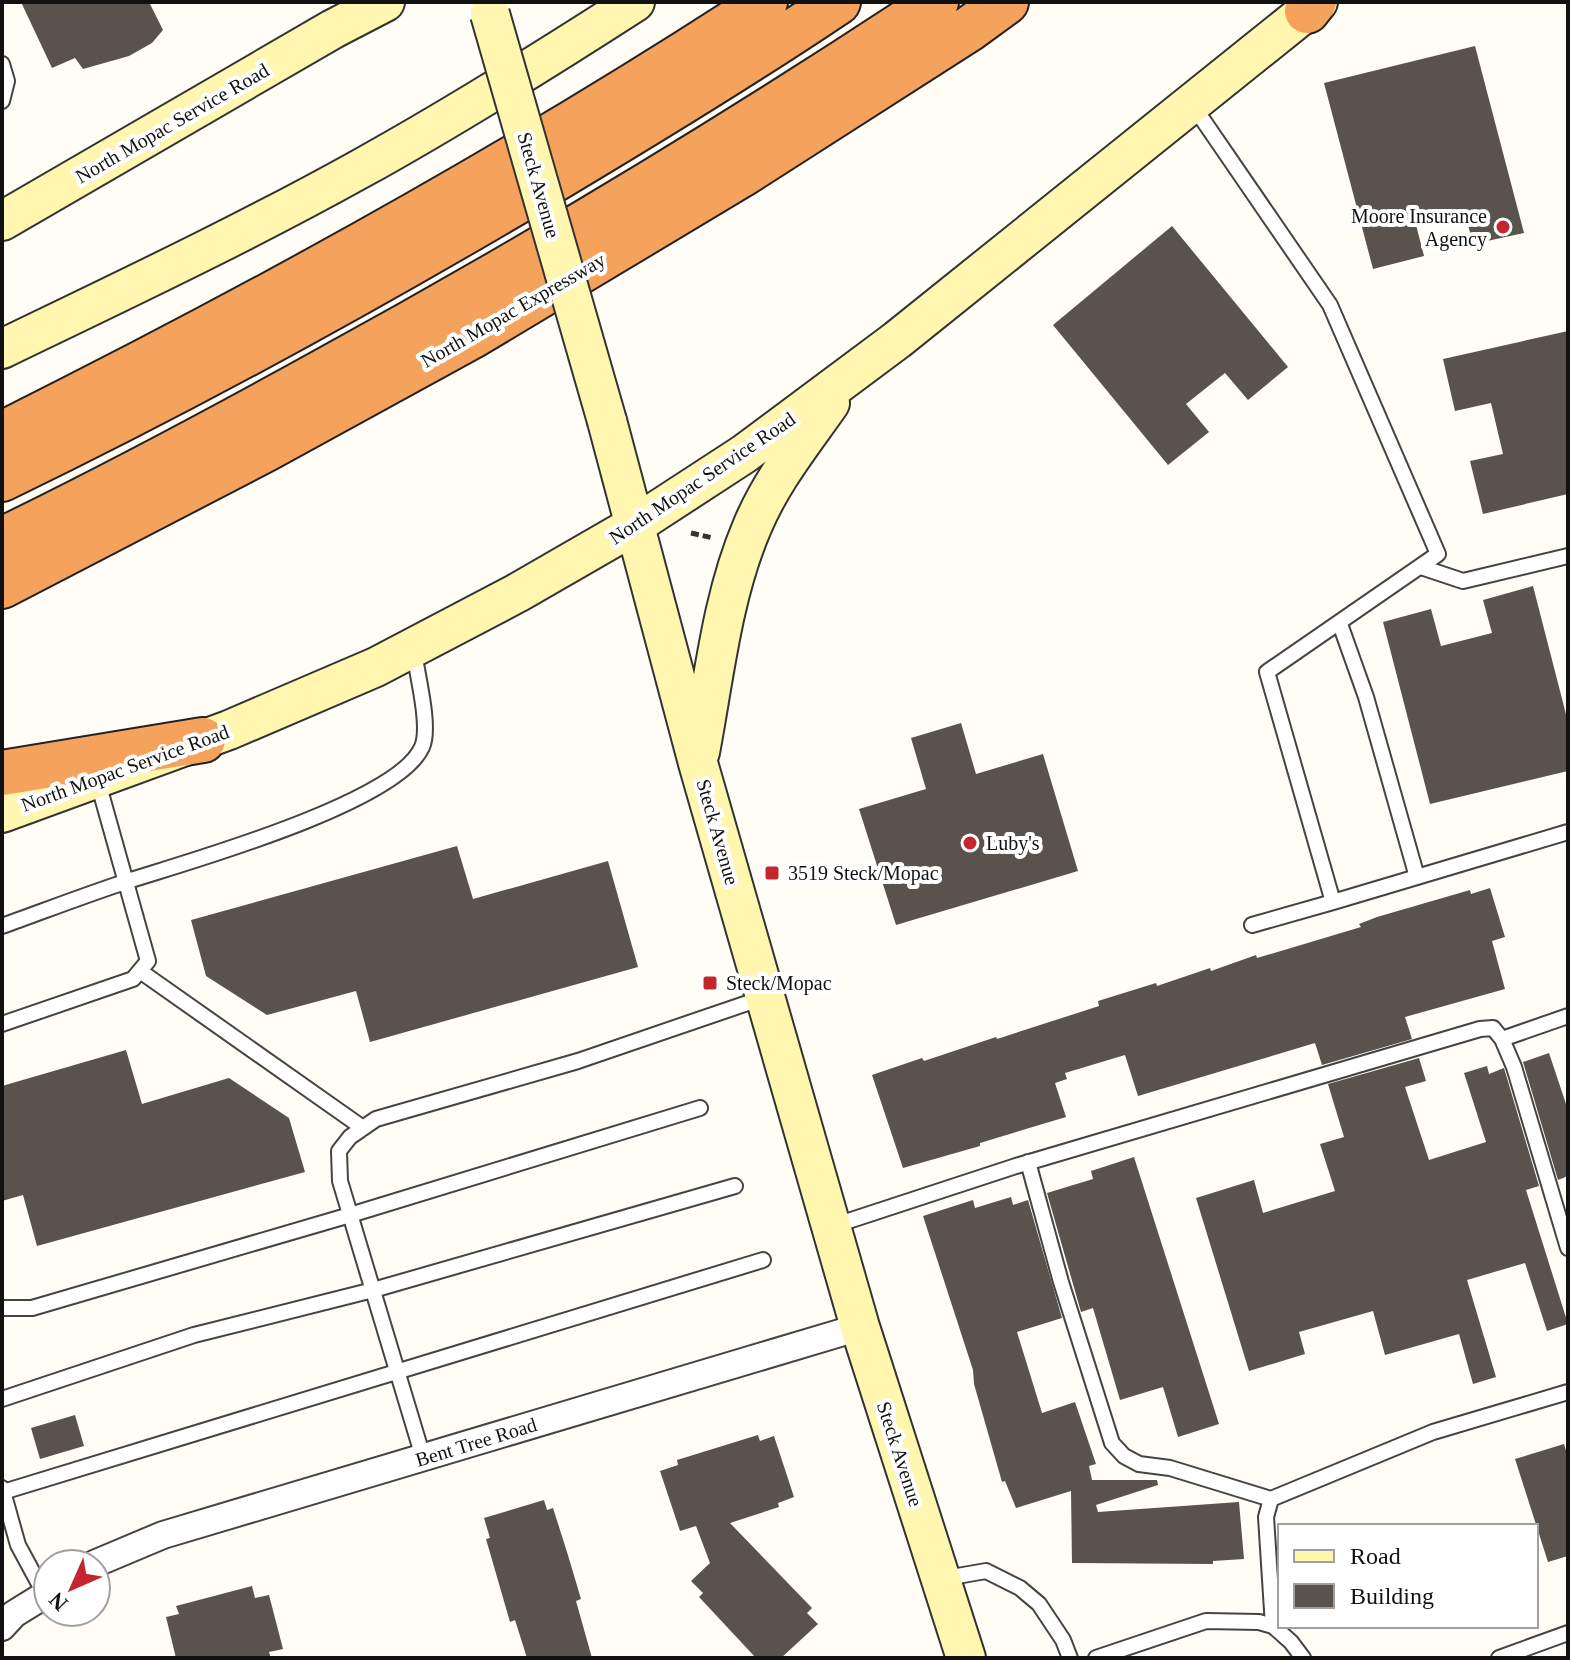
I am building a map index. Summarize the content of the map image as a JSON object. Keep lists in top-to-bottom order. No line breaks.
{"streets":{"highway":["North Mopac Expressway"],"main road":["North Mopac Service Road","Steck Avenue"],"street":["Bent Tree Road"]},"crossings":[["North Mopac Service Road","Steck Avenue"],["Steck Avenue","Bent Tree Road"]],"places":{"other":["Moore Insurance Agency","Luby's"],"transit":["3519 Steck/Mopac","Steck/Mopac"]},"legend":["Road","Building"],"north":"bottom left"}
